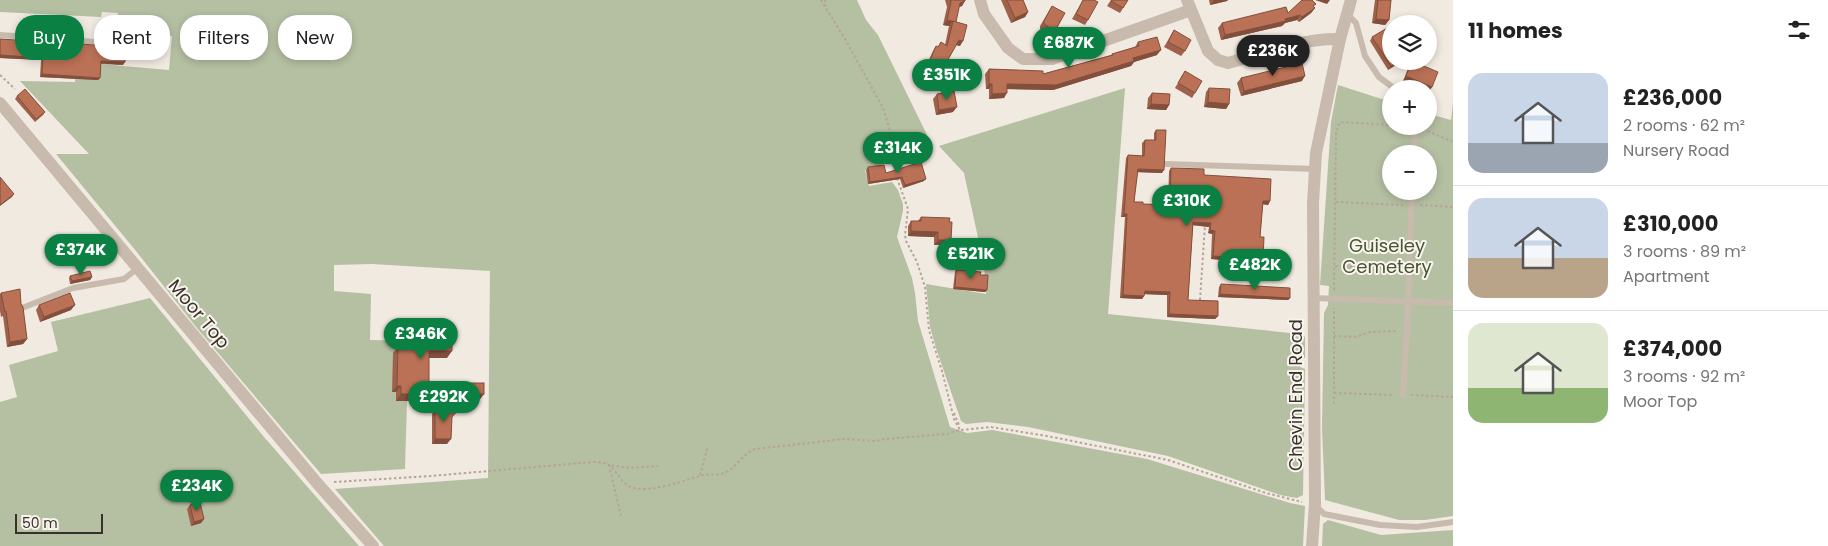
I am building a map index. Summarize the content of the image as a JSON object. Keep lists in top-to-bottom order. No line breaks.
{"streets":{"street":["Moor Top","Chevin End Road"]},"parks":["Guiseley Cemetery"],"scale_bar":"50 m","page":{"heading":"11 homes","map_buttons":["+","−"],"chip":["Buy","Rent","Filters","New"],"price":["£687K","£236K","£351K","£314K","£310K","£374K","£521K","£482K","£346K","£292K","£234K"],"list":[{"name":"£236,000","note":"2 rooms · 62 m² · Nursery Road"},{"name":"£310,000","note":"3 rooms · 89 m² · Apartment"},{"name":"£374,000","note":"3 rooms · 92 m² · Moor Top"}],"scale":"50 m"}}
